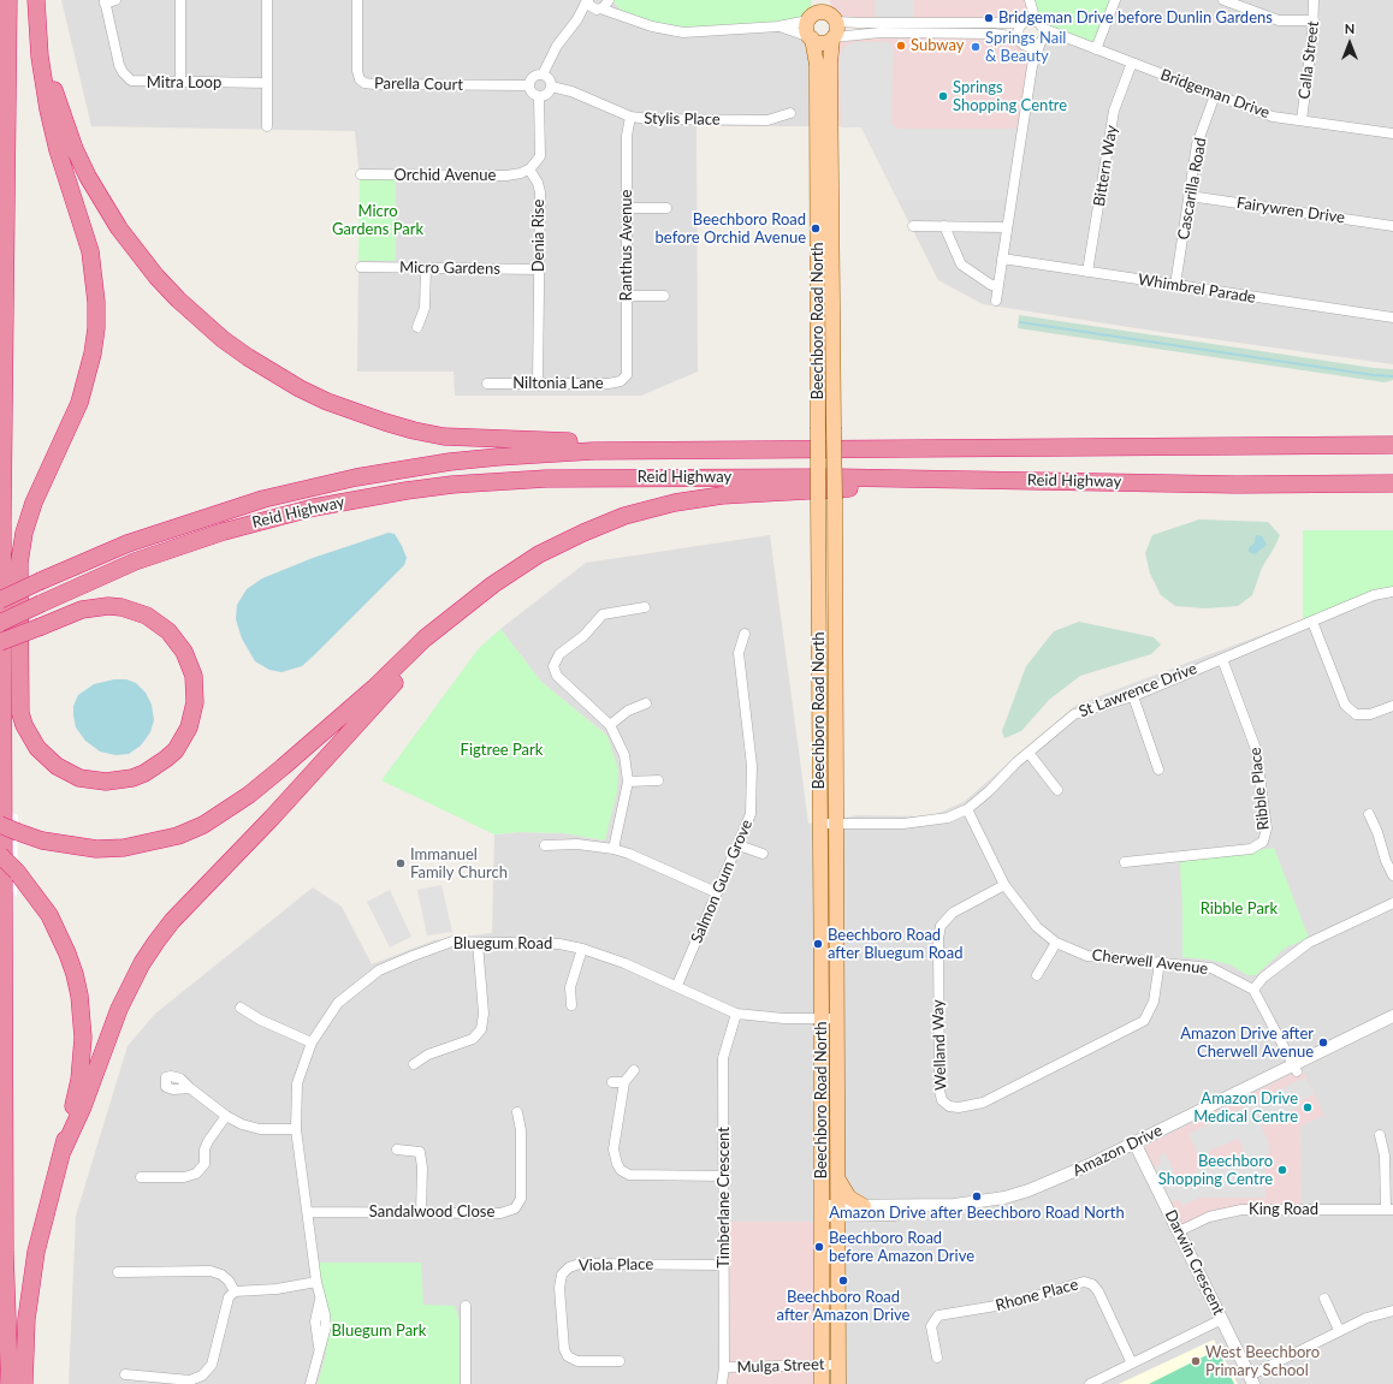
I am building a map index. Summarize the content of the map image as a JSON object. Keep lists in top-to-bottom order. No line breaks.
{"streets":{"highway":["Reid Highway"],"main road":["Beechboro Road North"],"street":["Calla Street","Mitra Loop","Parella Court","Bridgeman Drive","Stylis Place","Bittern Way","Orchid Avenue","Cascarilla Road","Fairywren Drive","Denia Rise","Ranthus Avenue","Micro Gardens","Whimbrel Parade","Niltonia Lane","St Lawrence Drive","Ribble Place","Salmon Gum Grove","Bluegum Road","Cherwell Avenue","Welland Way","Amazon Drive","Timberlane Crescent","King Road","Sandalwood Close","Darwin Crescent","Viola Place","Rhone Place","Mulga Street"]},"crossings":[["Calla Street","Bridgeman Drive"],["Parella Court","Stylis Place"],["Bridgeman Drive","Bittern Way"],["Bridgeman Drive","Cascarilla Road"],["Stylis Place","Ranthus Avenue"],["Bittern Way","Whimbrel Parade"],["Orchid Avenue","Denia Rise"],["Cascarilla Road","Fairywren Drive"],["Cascarilla Road","Whimbrel Parade"],["Denia Rise","Micro Gardens"],["Denia Rise","Niltonia Lane"],["Ranthus Avenue","Niltonia Lane"],["Beechboro Road North","St Lawrence Drive"],["Beechboro Road North","Bluegum Road"],["Beechboro Road North","Amazon Drive"],["Beechboro Road North","Mulga Street"],["St Lawrence Drive","Ribble Place"],["St Lawrence Drive","Cherwell Avenue"],["Salmon Gum Grove","Bluegum Road"],["Bluegum Road","Timberlane Crescent"],["Bluegum Road","Sandalwood Close"],["Cherwell Avenue","Welland Way"],["Amazon Drive","Darwin Crescent"],["Timberlane Crescent","Viola Place"],["Timberlane Crescent","Mulga Street"],["King Road","Darwin Crescent"]],"parks":["Micro Gardens Park","Figtree Park","Ribble Park","Bluegum Park"],"places":["Bridgeman Drive before Dunlin Gardens","Subway","Springs Nail & Beauty","Springs Shopping Centre","Beechboro Road before Orchid Avenue","Immanuel Family Church","Beechboro Road after Bluegum Road","Amazon Drive after Cherwell Avenue","Amazon Drive Medical Centre","Beechboro Shopping Centre","Amazon Drive after Beechboro Road North","Beechboro Road before Amazon Drive","Beechboro Road after Amazon Drive","West Beechboro Primary School"],"north":"top"}
